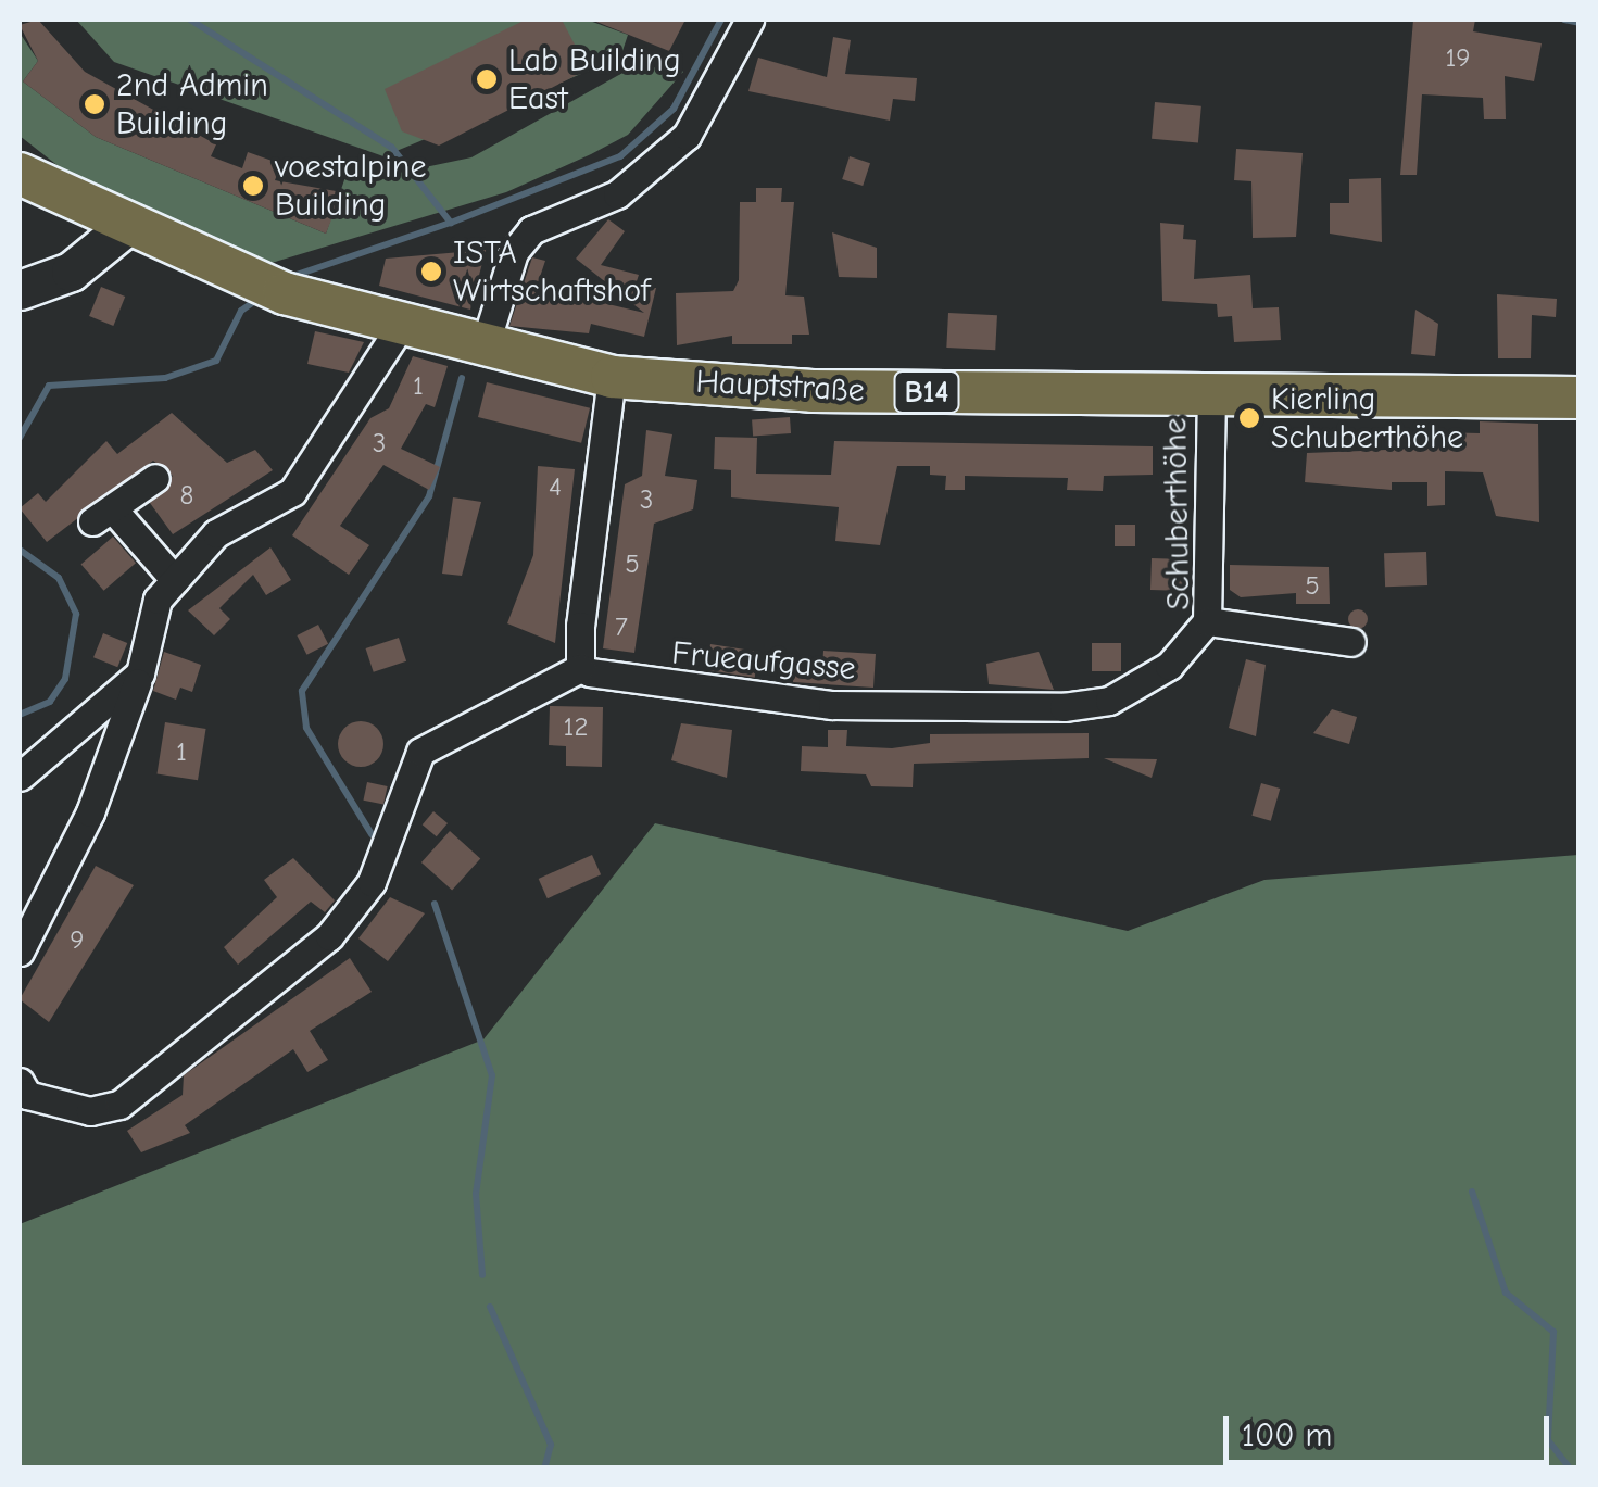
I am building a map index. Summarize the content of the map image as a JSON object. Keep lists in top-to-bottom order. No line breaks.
{"streets":{"main road":["Hauptstraße","B14"],"street":["Schuberthöhe","Frueaufgasse"]},"crossings":[["Hauptstraße","Schuberthöhe"],["Schuberthöhe","Frueaufgasse"]],"places":["Lab Building East","2nd Admin Building","voestalpine Building","ISTA Wirtschaftshof","Kierling Schuberthöhe"],"house_numbers":["19","1","3","4","8","3","5","5","7","12","1","9"],"scale_bar":"100 m"}
